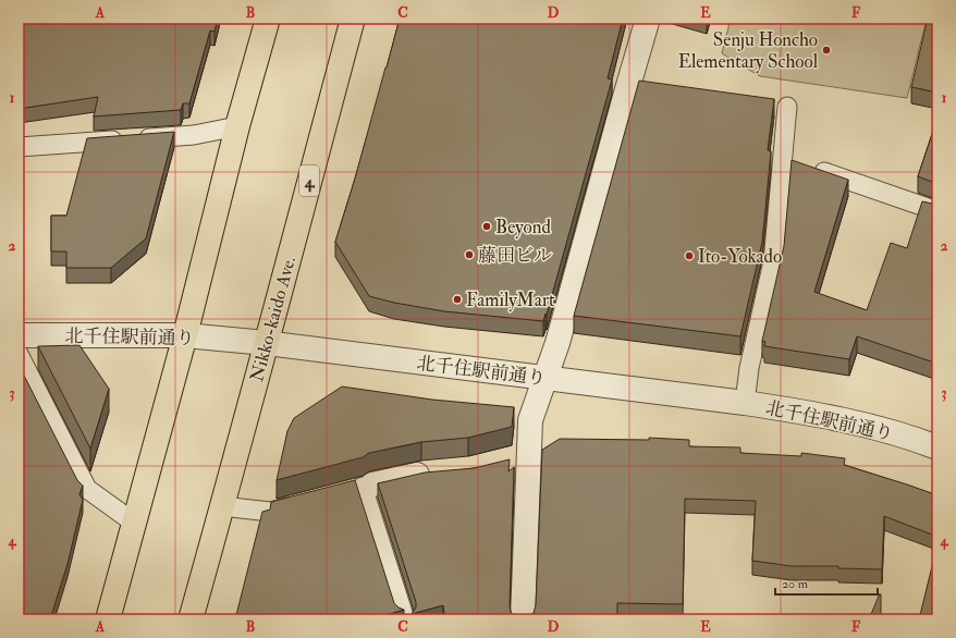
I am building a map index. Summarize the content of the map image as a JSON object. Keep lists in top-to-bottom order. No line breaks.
{"streets":{"highway":["4","Nikko-kaido Ave."],"street":["北千住駅前通り"]},"crossings":[["Nikko-kaido Ave.","北千住駅前通り"]],"places":["Senju Honcho Elementary School","Beyond","藤田ビル","Ito-Yokado","FamilyMart"],"scale_bar":"20 m","grid":{"columns":["A","B","C","D","E","F"],"rows":["1","2","3","4"]}}
